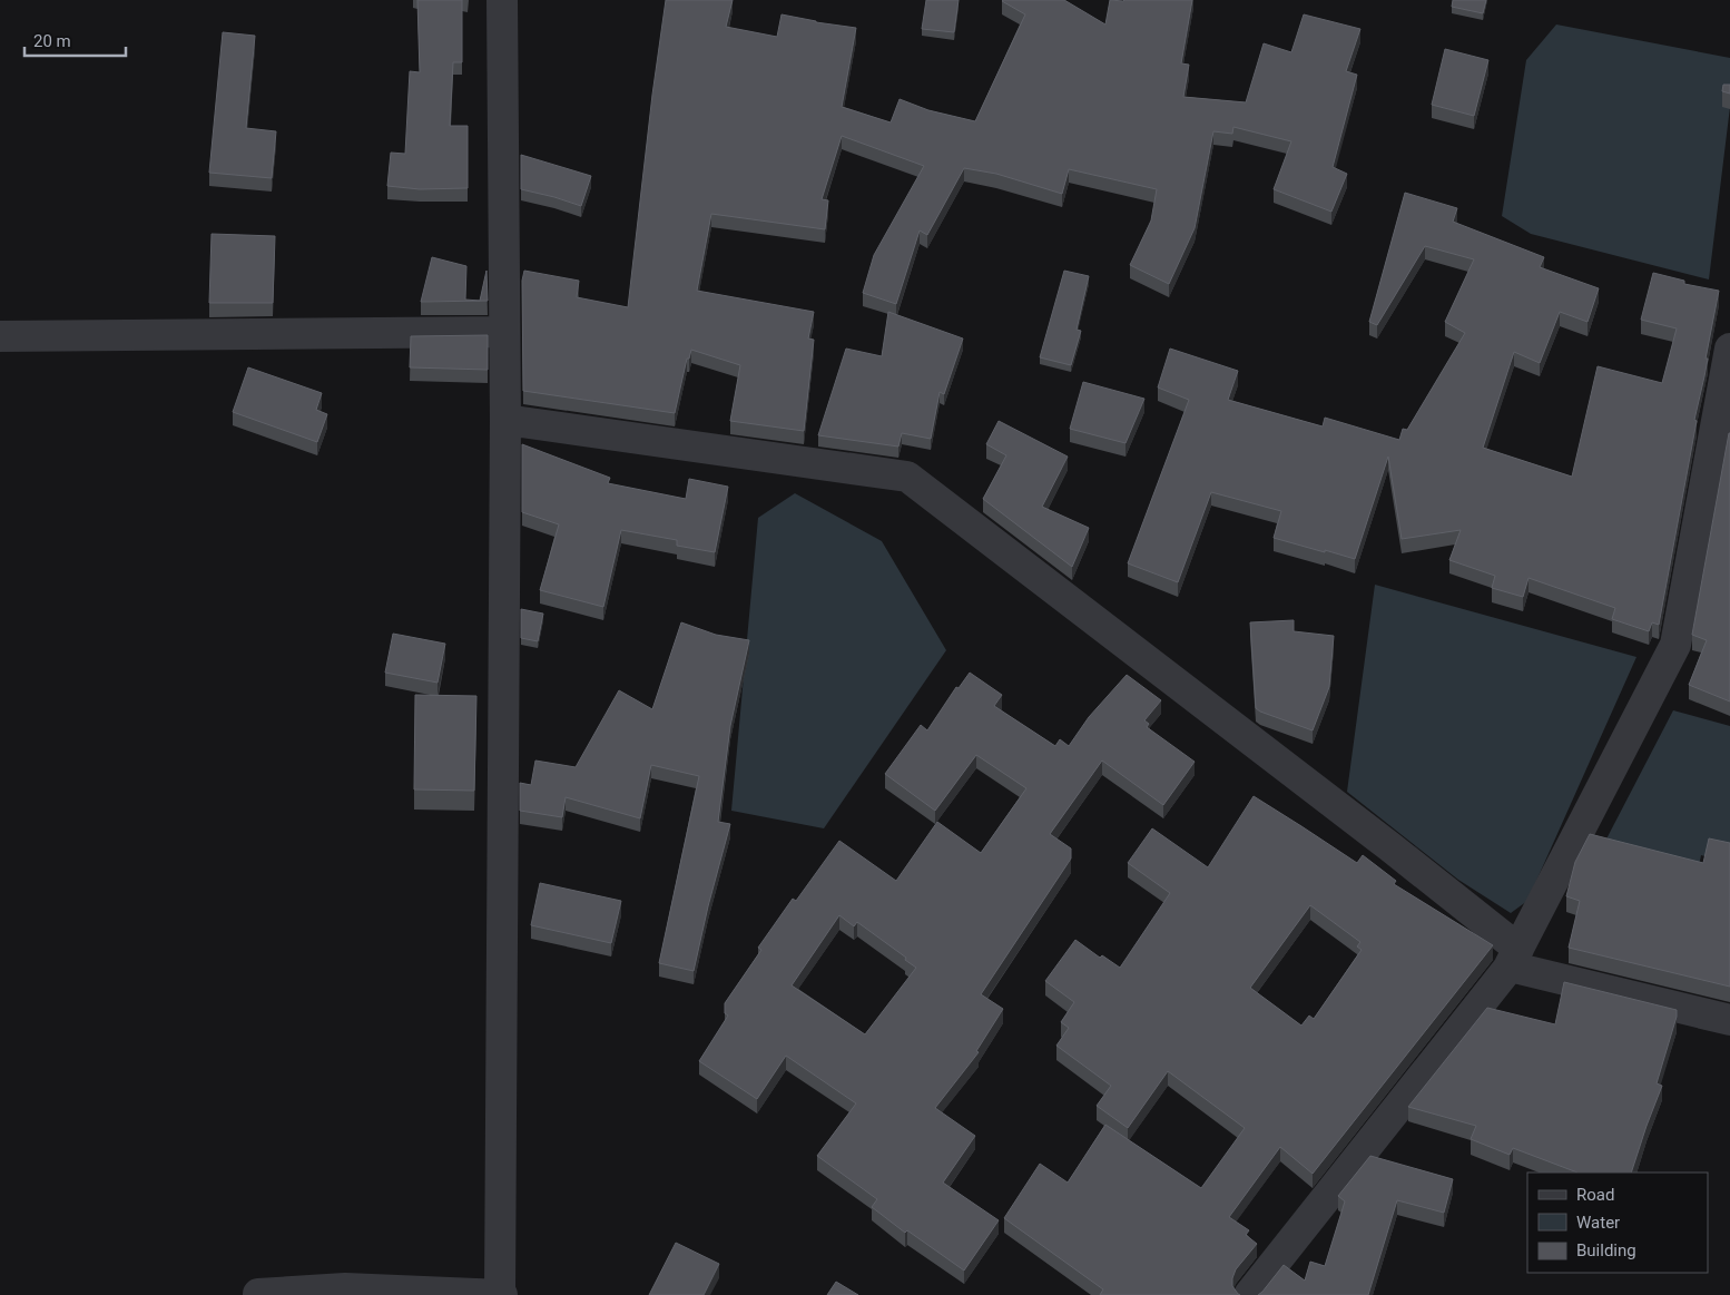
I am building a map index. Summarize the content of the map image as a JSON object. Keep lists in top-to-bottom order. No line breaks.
{"legend":["Road","Water","Building"],"scale_bar":"20 m"}
